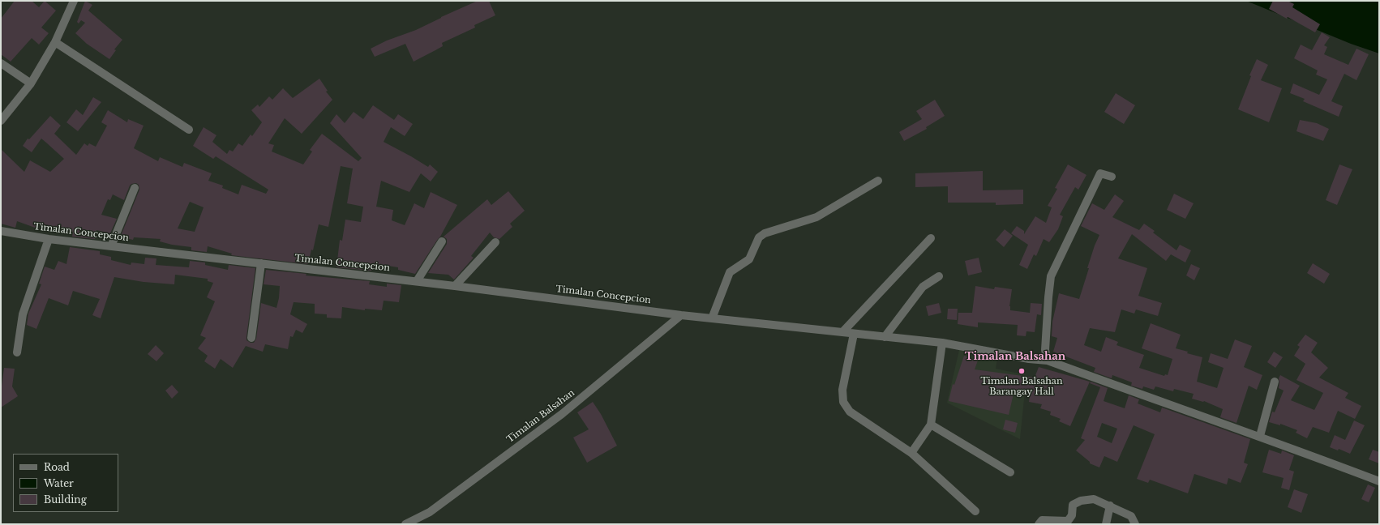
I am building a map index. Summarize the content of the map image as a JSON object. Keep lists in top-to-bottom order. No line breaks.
{"streets":{"street":["Timalan Concepcion","Timalan Balsahan"]},"crossings":[["Timalan Concepcion","Timalan Balsahan"]],"districts":["Timalan Balsahan"],"places":["Timalan Balsahan Barangay Hall"],"legend":["Road","Water","Building"]}
